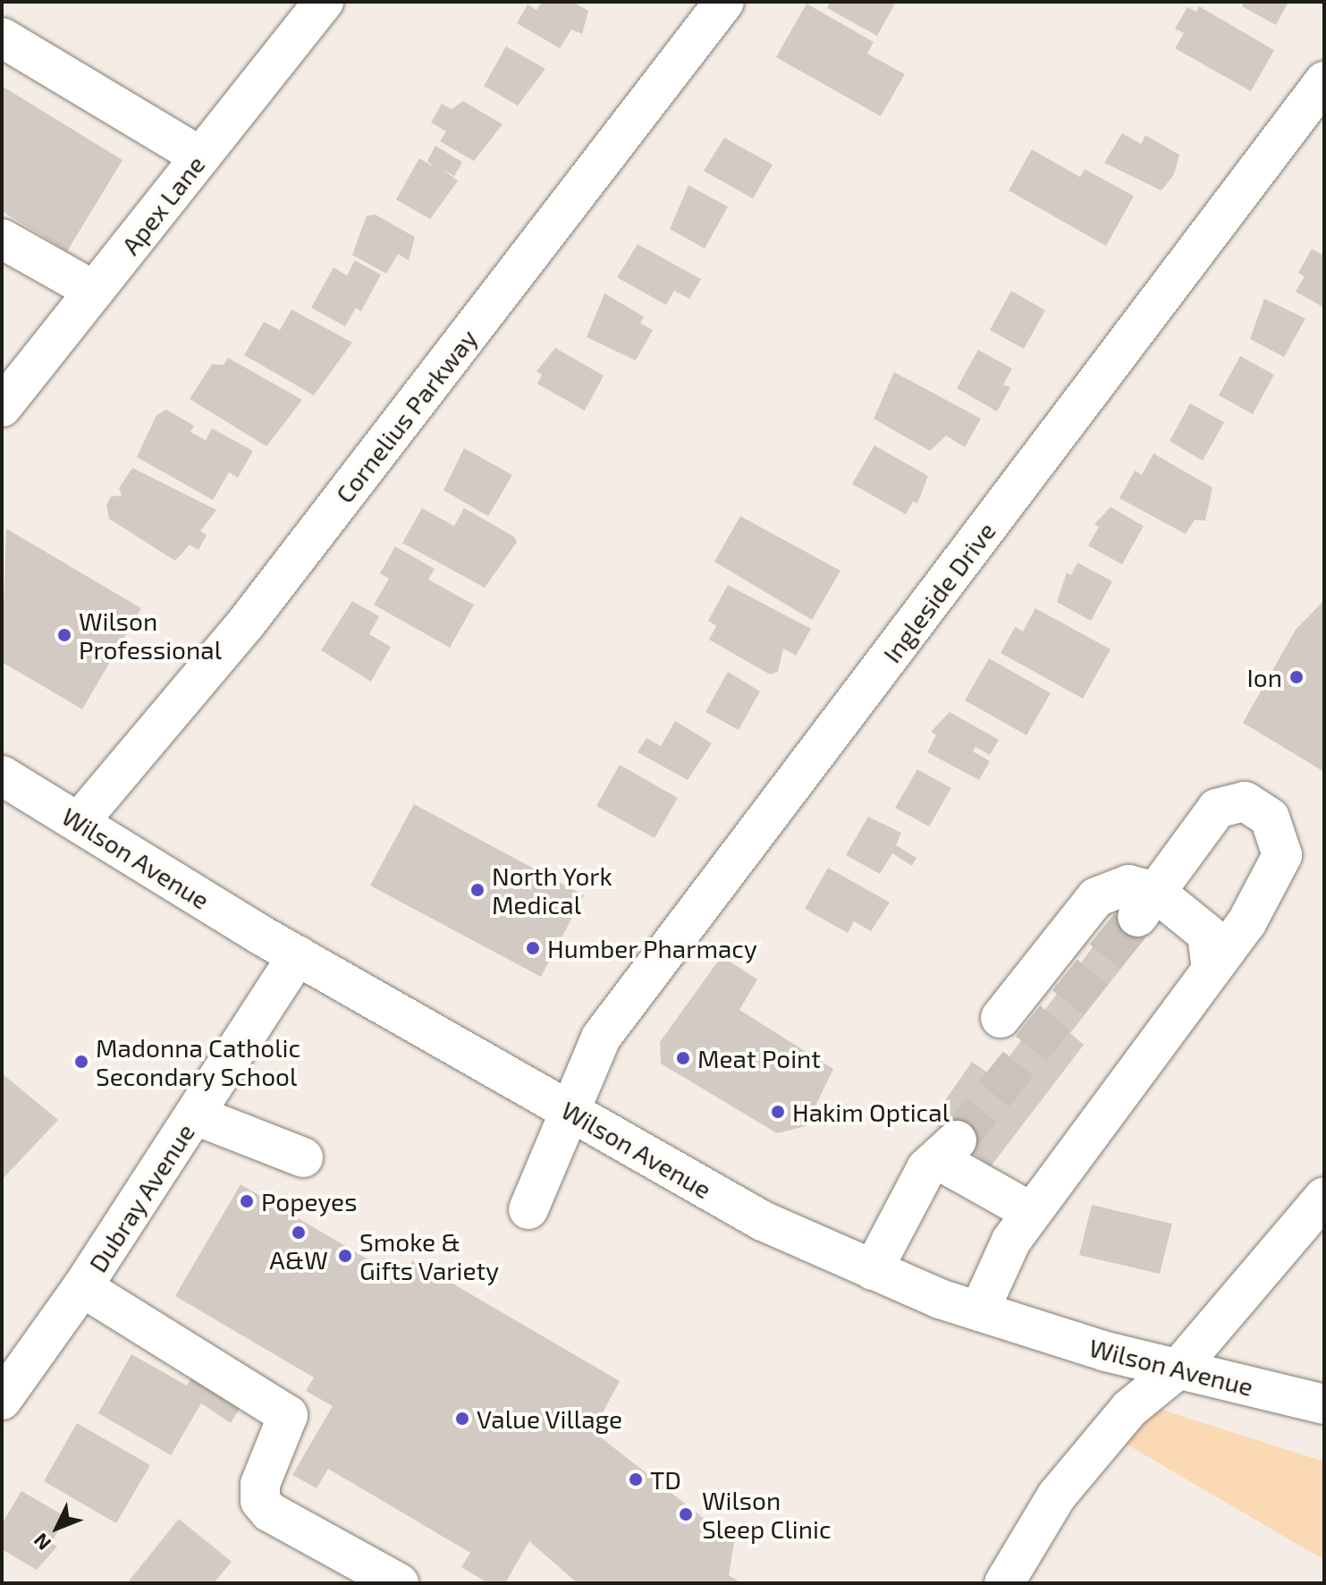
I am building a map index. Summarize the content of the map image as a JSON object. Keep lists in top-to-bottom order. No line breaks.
{"streets":{"street":["Apex Lane","Cornelius Parkway","Ingleside Drive","Wilson Avenue","Dubray Avenue"]},"crossings":[["Cornelius Parkway","Wilson Avenue"],["Ingleside Drive","Wilson Avenue"],["Wilson Avenue","Dubray Avenue"]],"places":["Wilson Professional","Ion","North York Medical","Humber Pharmacy","Meat Point","Madonna Catholic Secondary School","Hakim Optical","Popeyes","A&W","Smoke & Gifts Variety","Value Village","TD","Wilson Sleep Clinic"],"north":"bottom left"}
